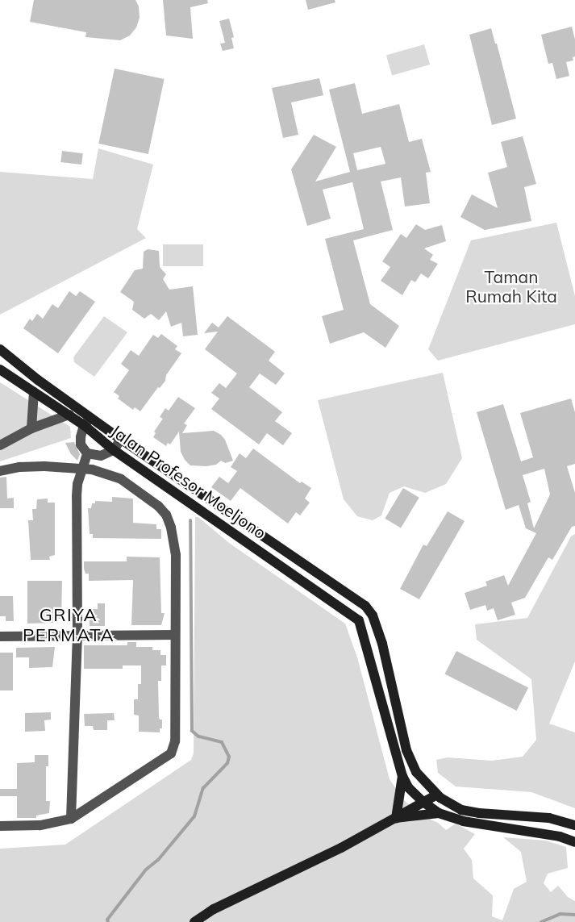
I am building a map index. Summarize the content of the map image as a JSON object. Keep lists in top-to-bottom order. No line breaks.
{"streets":{"street":["Jalan Profesor Moeljono"]},"districts":["GRIYA PERMATA"],"parks":["Taman Rumah Kita"]}
